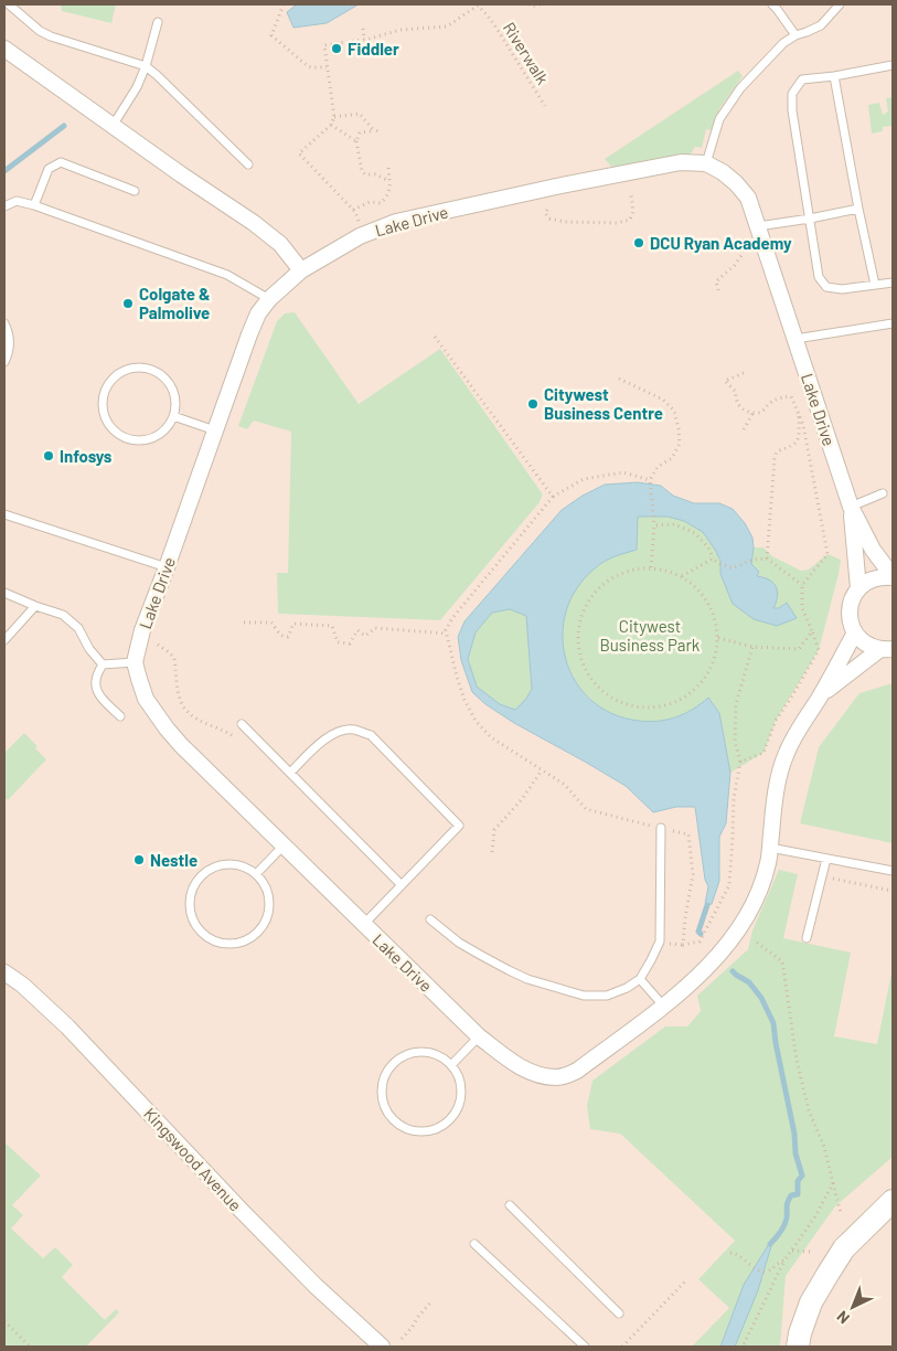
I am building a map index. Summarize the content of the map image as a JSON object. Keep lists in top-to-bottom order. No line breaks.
{"streets":{"street":["Lake Drive","Kingswood Avenue"],"path":["Riverwalk"]},"parks":["Citywest Business Park"],"places":["Fiddler","DCU Ryan Academy","Colgate & Palmolive","Citywest Business Centre","Infosys","Nestle"],"north":"bottom left"}
